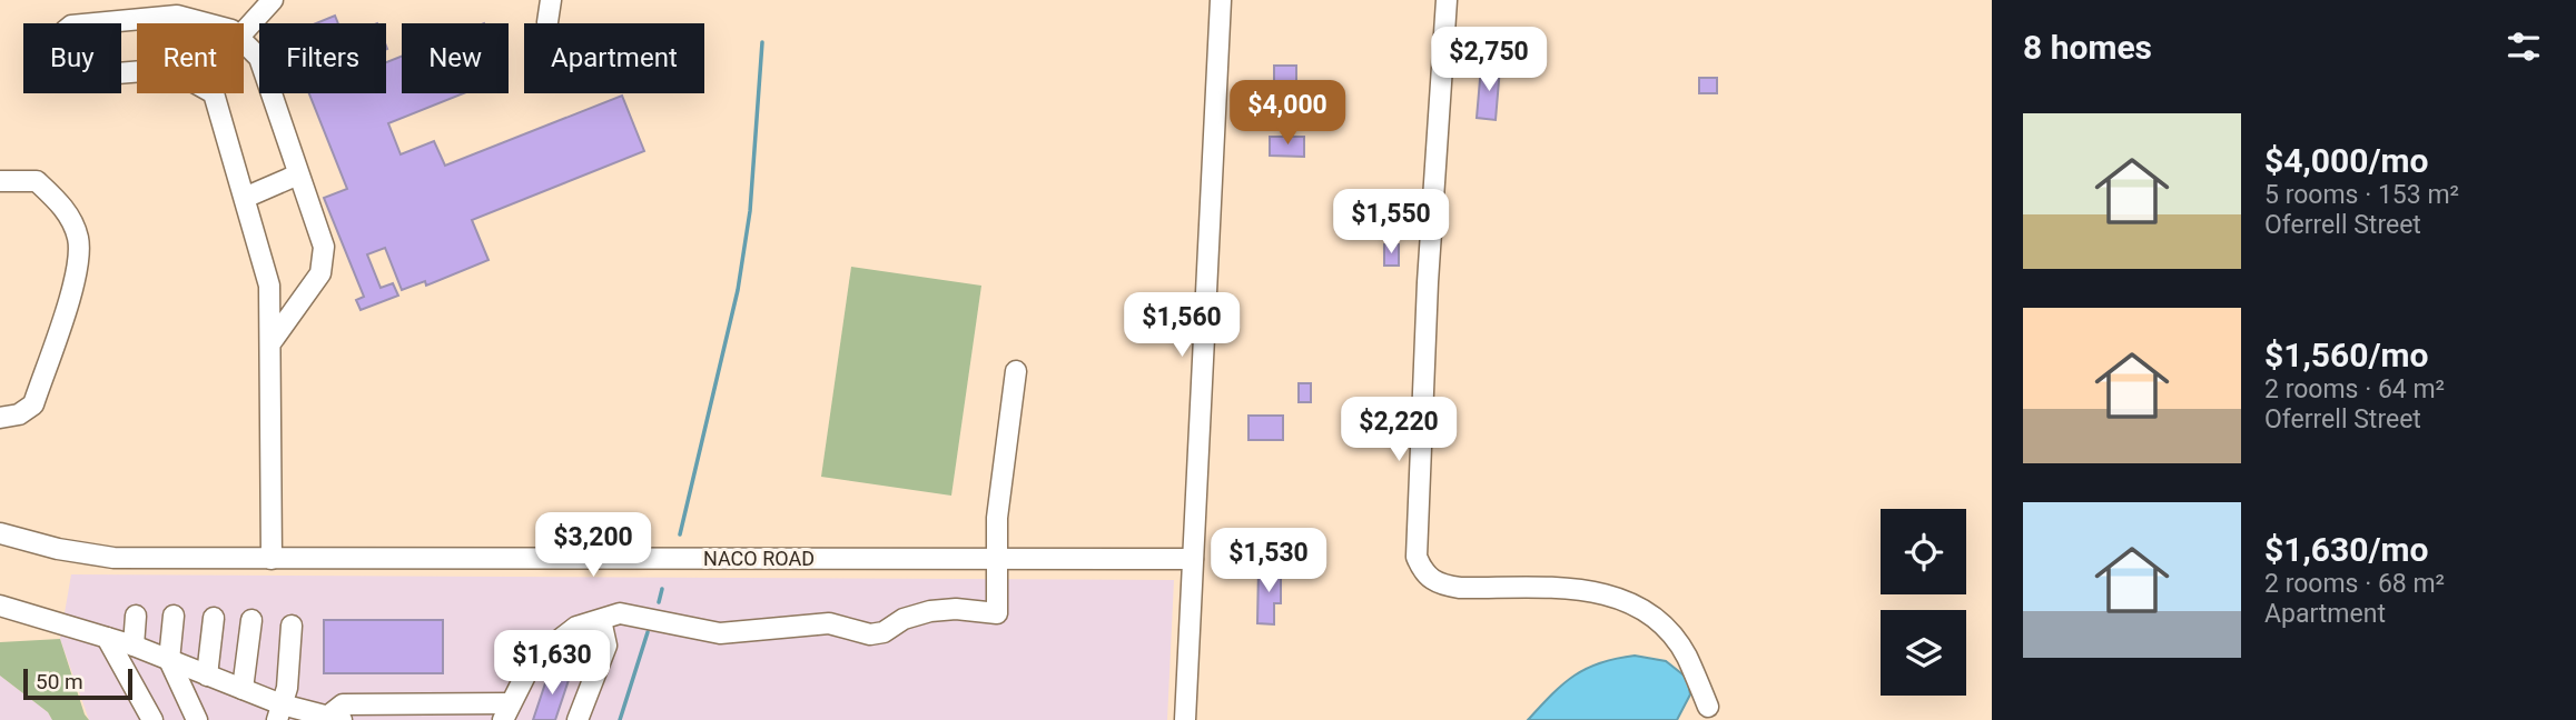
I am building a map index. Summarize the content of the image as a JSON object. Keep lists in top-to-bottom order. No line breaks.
{"streets":{"street":["NACO ROAD"]},"scale_bar":"50 m","page":{"heading":"8 homes","chip":["Buy","Rent","Filters","New","Apartment"],"price":["$2,750","$4,000","$1,550","$1,560","$2,220","$3,200","$1,530","$1,630"],"list":[{"name":"$4,000/mo","note":"5 rooms · 153 m² · Oferrell Street"},{"name":"$1,560/mo","note":"2 rooms · 64 m² · Oferrell Street"},{"name":"$1,630/mo","note":"2 rooms · 68 m² · Apartment"}],"scale":"50 m"}}
